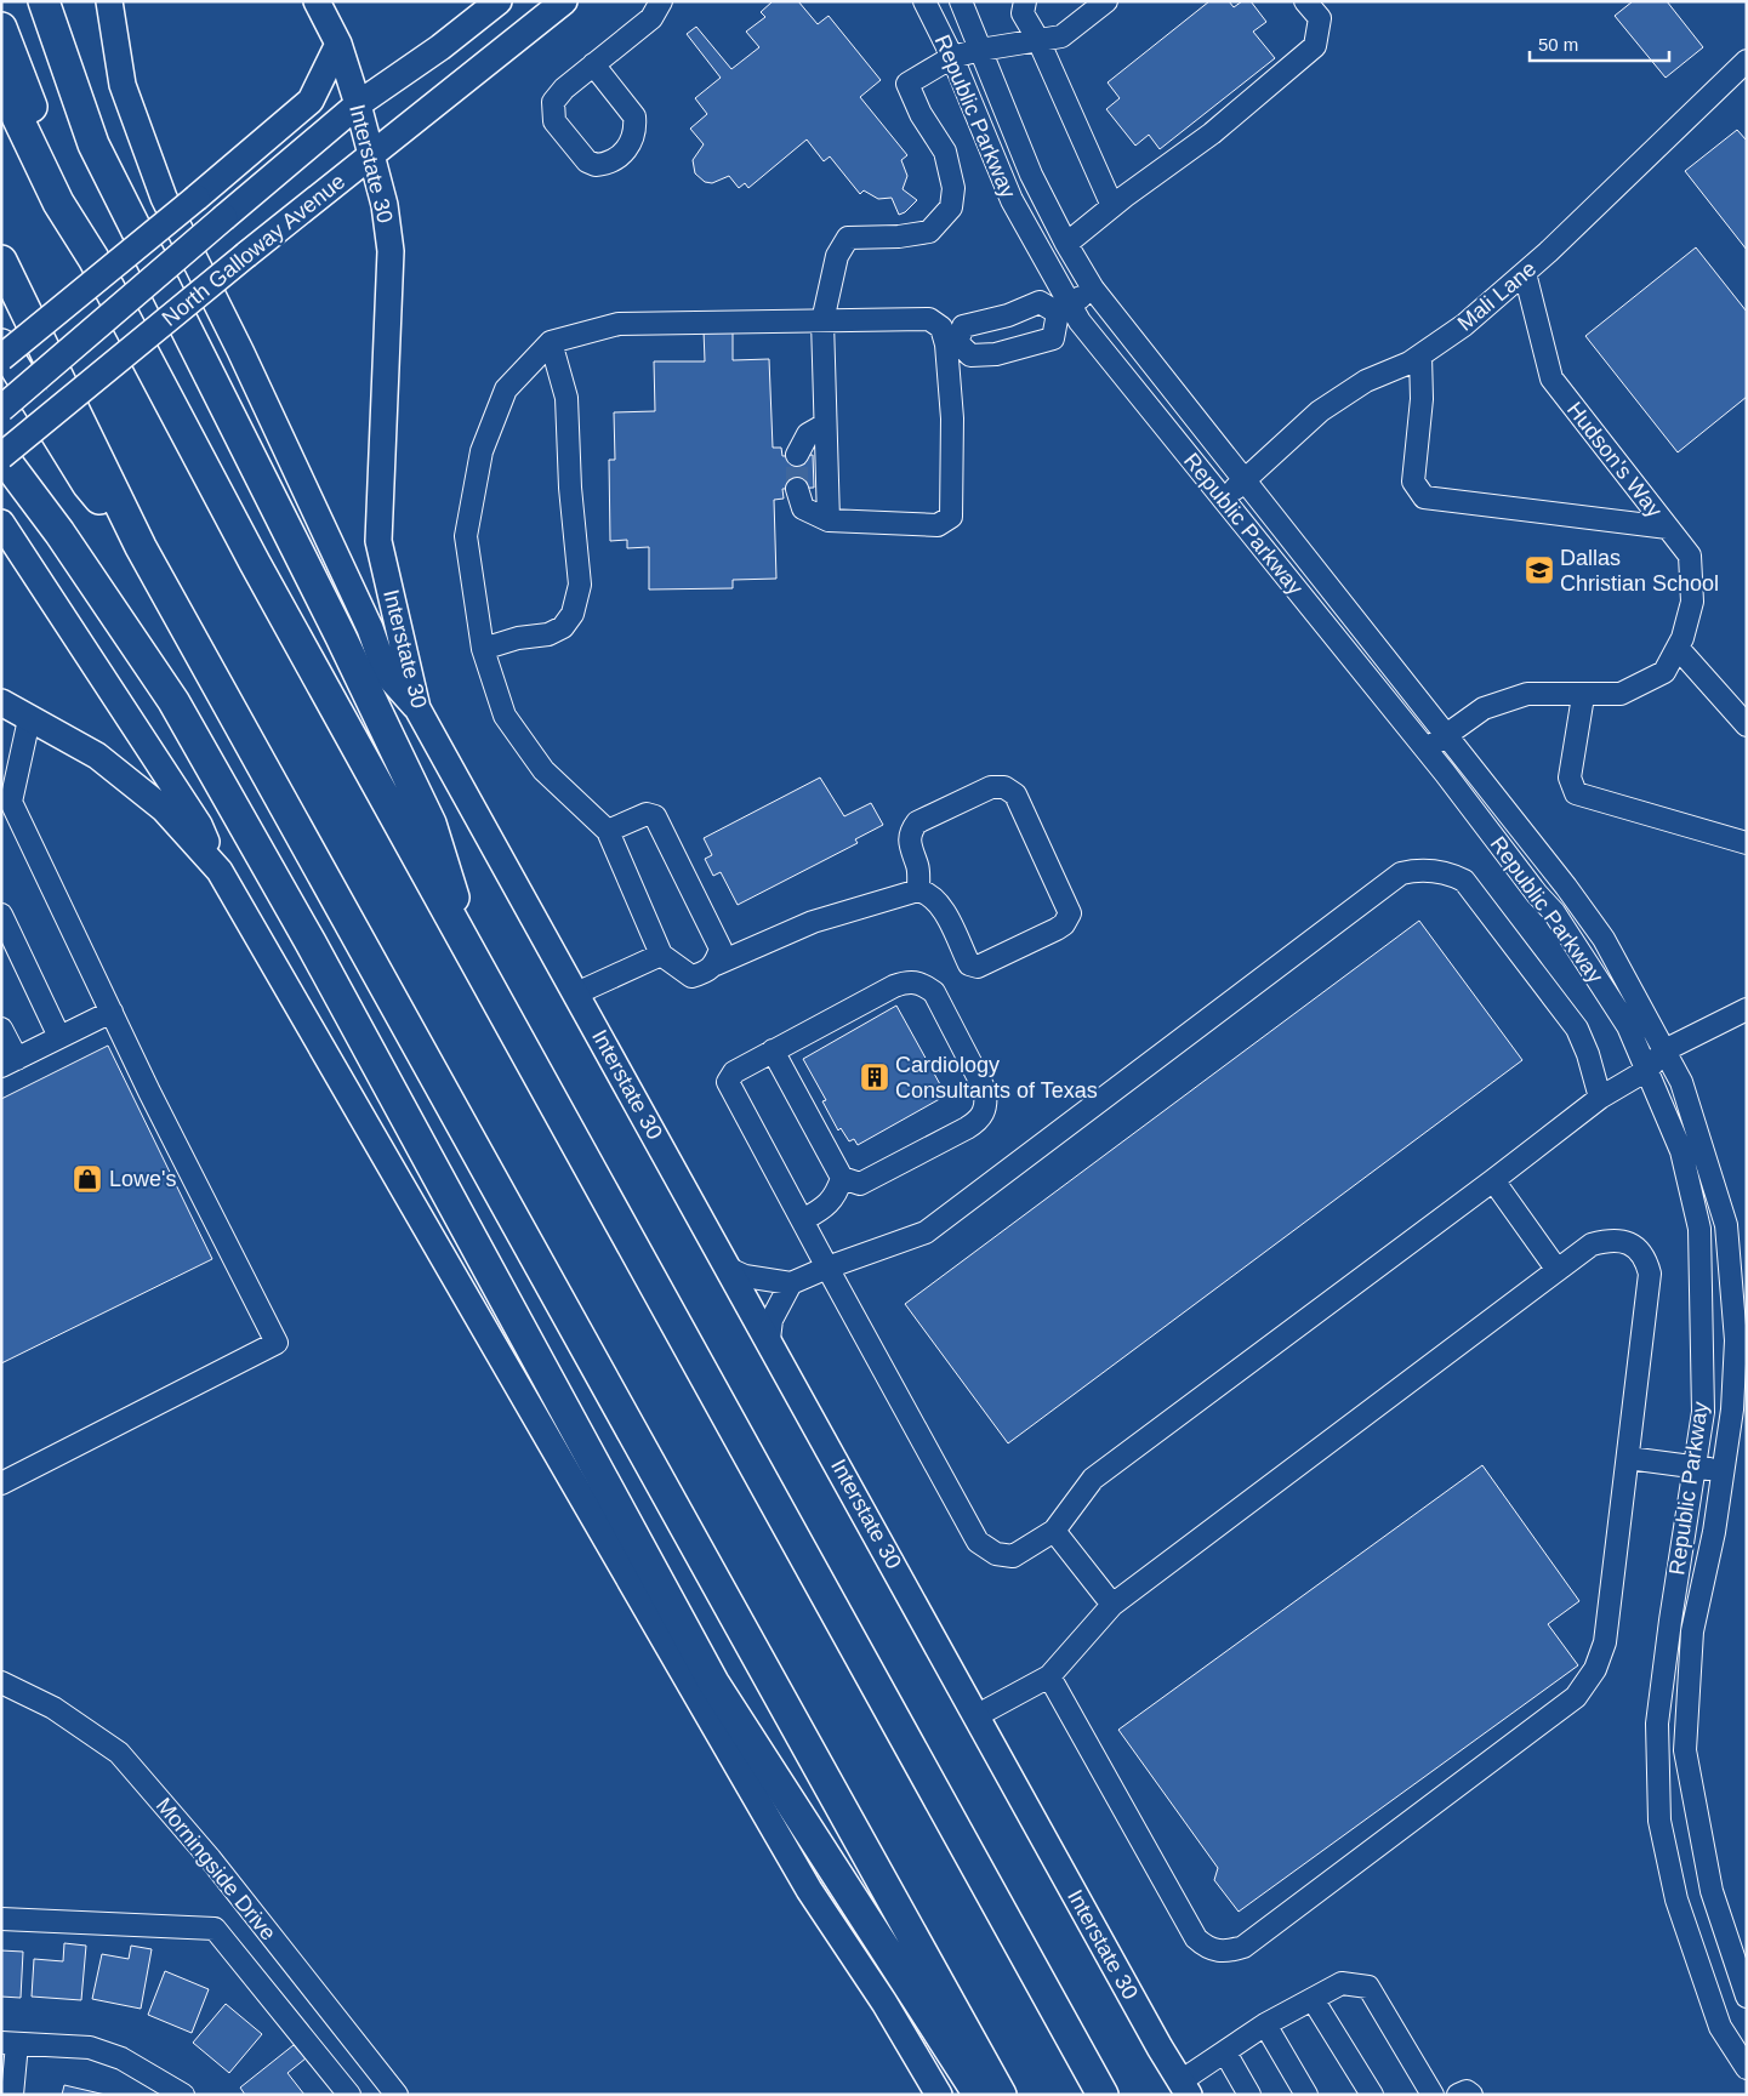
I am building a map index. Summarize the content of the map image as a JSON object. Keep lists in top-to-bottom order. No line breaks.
{"streets":{"main road":["Interstate 30","North Galloway Avenue"],"street":["Republic Parkway","Mali Lane","Hudson's Way","Morningside Drive"]},"crossings":[["Republic Parkway","Mali Lane"],["Republic Parkway","Hudson's Way"],["Interstate 30","North Galloway Avenue"],["Mali Lane","Hudson's Way"]],"places":{"school or university":["Dallas Christian School"],"building":["Cardiology Consultants of Texas"],"shop":["Lowe's"]},"scale_bar":"50 m"}
